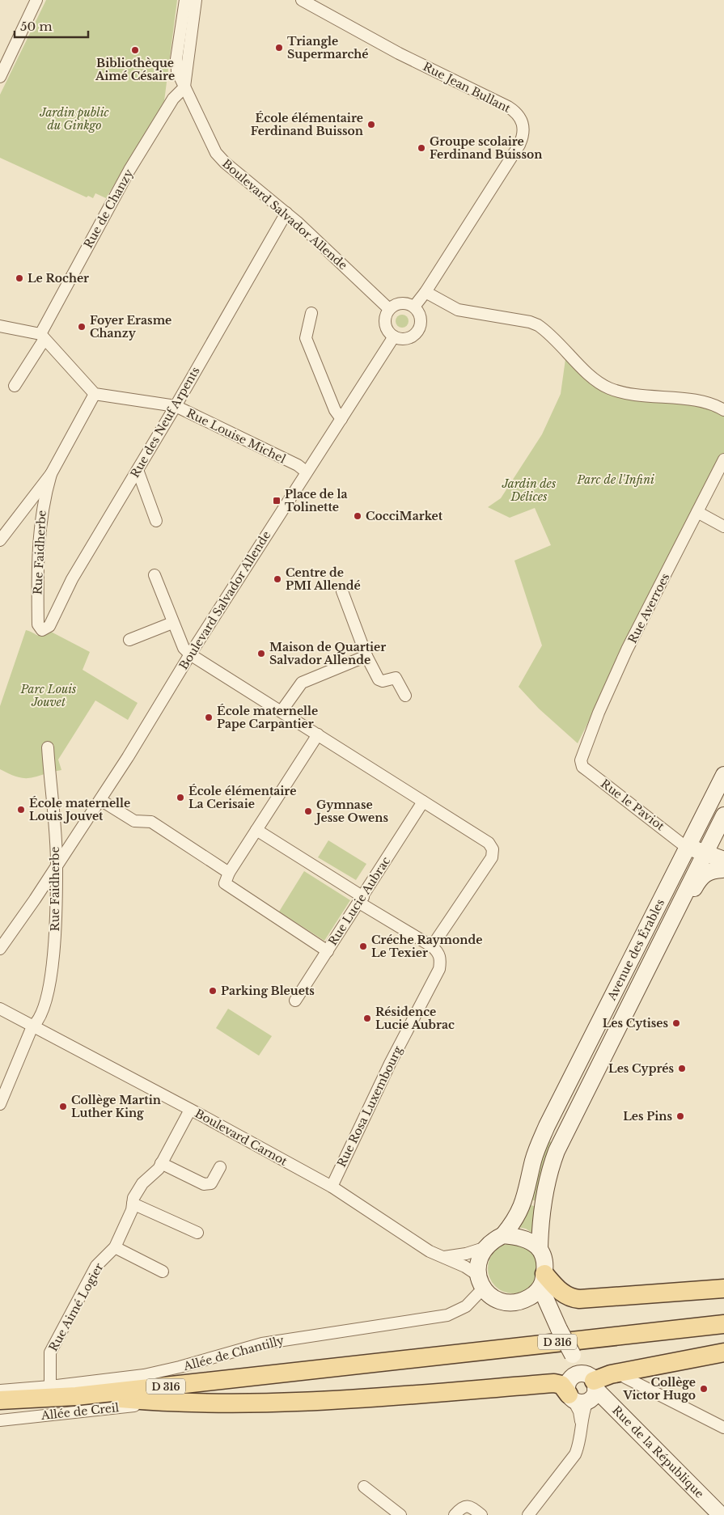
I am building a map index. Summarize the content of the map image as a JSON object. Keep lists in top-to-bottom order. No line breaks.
{"streets":{"main road":["Avenue des Érables","D 316","Rue de la République"],"street":["Rue Jean Bullant","Rue de Chanzy","Boulevard Salvador Allende","Rue des Neuf Arpents","Rue Louise Michel","Rue Faidherbe","Rue Averroes","Rue le Paviot","Rue Lucie Aubrac","Rue Rosa Luxembourg","Boulevard Carnot","Rue Aimé Logier","Allée de Chantilly","Allée de Creil"]},"crossings":[["Rue Jean Bullant","Boulevard Salvador Allende"],["Rue de Chanzy","Boulevard Salvador Allende"],["Boulevard Salvador Allende","Rue des Neuf Arpents"],["Boulevard Salvador Allende","Rue Louise Michel"],["Boulevard Salvador Allende","Rue Faidherbe"],["Rue des Neuf Arpents","Rue Louise Michel"],["Rue des Neuf Arpents","Rue Faidherbe"],["Rue Faidherbe","Boulevard Carnot"],["Rue Averroes","Rue le Paviot"],["Rue le Paviot","Avenue des Érables"],["Avenue des Érables","Boulevard Carnot"],["Avenue des Érables","Allée de Chantilly"],["Rue Rosa Luxembourg","Boulevard Carnot"],["Boulevard Carnot","Rue Aimé Logier"],["Boulevard Carnot","Allée de Chantilly"],["Rue Aimé Logier","Allée de Chantilly"]],"parks":["Jardin public du Ginkgo","Parc de l'Infini","Jardin des Délices","Parc Louis Jouvet"],"places":{"other":["Triangle Supermarché","Bibliothèque Aimé Césaire","École élémentaire Ferdinand Buisson","Groupe scolaire Ferdinand Buisson","Le Rocher","Foyer Erasme Chanzy","CocciMarket","Centre de PMI Allendé","Maison de Quartier Salvador Allende","École maternelle Pape Carpantier","École élémentaire La Cerisaie","École maternelle Louis Jouvet","Gymnase Jesse Owens","Créche Raymonde Le Texier","Parking Bleuets","Résidence Lucie Aubrac","Les Cytises","Les Cyprés","Collège Martin Luther King","Les Pins","Collège Victor Hugo"],"transit":["Place de la Tolinette"]},"scale_bar":"50 m"}
